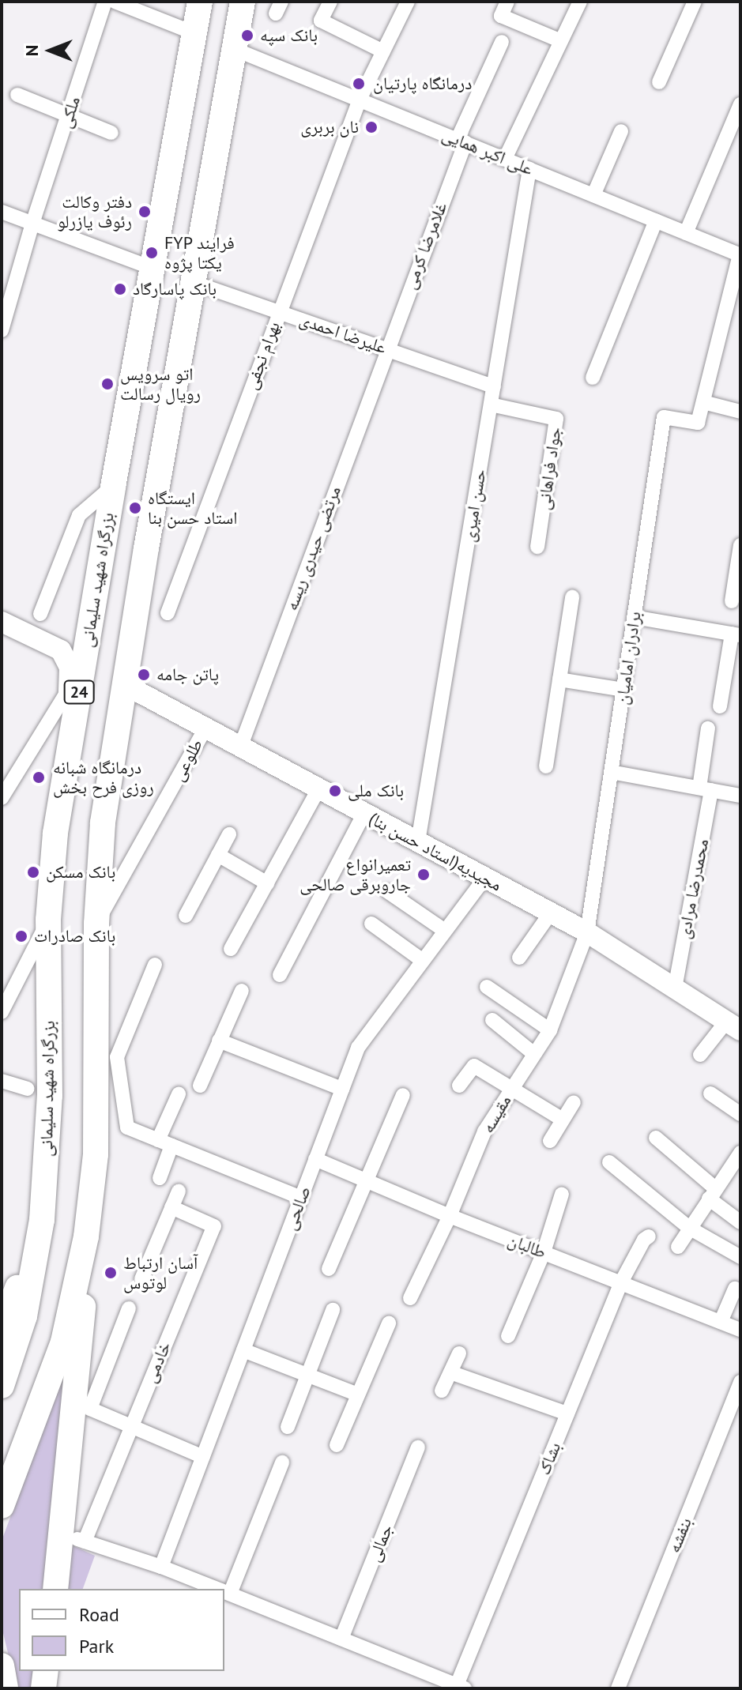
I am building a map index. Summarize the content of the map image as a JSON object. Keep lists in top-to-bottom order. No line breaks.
{"streets":{"highway":["بزرگراه شهید سلیمانی","24"],"main road":["مجیدیه(استاد حسن بنا)"],"street":["ملکی","علی اکبر همایی","غلامرضا کرمی","علیرضا احمدی","بهرام نجفی","جواد فراهانی","حسن امیری","مرتضی حیدری ریسه","برادران امامیان","طلوعی","محمدرضا مرادی","مقیسه","صالحی","طالبان","خادمی","بشاک","بنفشه","جمالی"]},"crossings":[["علی اکبر همایی","غلامرضا کرمی"],["علی اکبر همایی","بهرام نجفی"],["علی اکبر همایی","حسن امیری"],["علی اکبر همایی","24"],["غلامرضا کرمی","علیرضا احمدی"],["غلامرضا کرمی","مرتضی حیدری ریسه"],["علیرضا احمدی","بهرام نجفی"],["علیرضا احمدی","حسن امیری"],["علیرضا احمدی","مرتضی حیدری ریسه"],["علیرضا احمدی","24"],["جواد فراهانی","حسن امیری"],["حسن امیری","مجیدیه(استاد حسن بنا)"],["مرتضی حیدری ریسه","مجیدیه(استاد حسن بنا)"],["برادران امامیان","مجیدیه(استاد حسن بنا)"],["برادران امامیان","مقیسه"],["24","طلوعی"],["24","مجیدیه(استاد حسن بنا)"],["طلوعی","مجیدیه(استاد حسن بنا)"],["مجیدیه(استاد حسن بنا)","محمدرضا مرادی"],["مجیدیه(استاد حسن بنا)","مقیسه"],["مجیدیه(استاد حسن بنا)","صالحی"],["مقیسه","طالبان"],["صالحی","طالبان"],["طالبان","بشاک"]],"places":["بانک سپه","درمانگاه پارتیان","نان بربری","دفتر وکالت رئوف یازرلو","FYP فرایند یکتا پژوه","بانک پاسارگاد","اتو سرویس رویال رسالت","ایستگاه استاد حسن بنا","پاتن جامه","درمانگاه شبانه روزی فرح بخش","بانک ملی","بانک مسکن","تعمیرانواع جاروبرقی صالحی","بانک صادرات","آسان ارتباط لوتوس"],"legend":["Road","Park"],"north":"left"}
